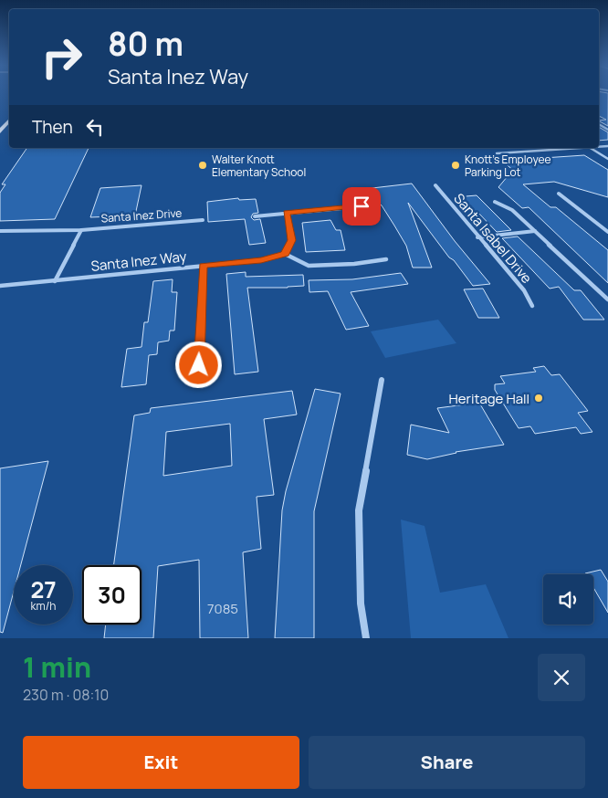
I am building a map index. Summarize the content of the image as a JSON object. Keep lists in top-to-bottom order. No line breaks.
{"streets":{"street":["Santa Inez Drive","Santa Isabel Drive","Santa Inez Way"]},"crossings":[["Santa Inez Drive","Santa Inez Way"]],"places":["Walter Knott Elementary School","Knott's Employee Parking Lot","Heritage Hall"],"house_numbers":["7085"],"page":{"turn":["80 m","Santa Inez Way"],"then":"Then","speed":"27 km/h","limit":"30","heading":["1 min","230 m · 08:10"],"buttons":["Exit","Share"]}}
